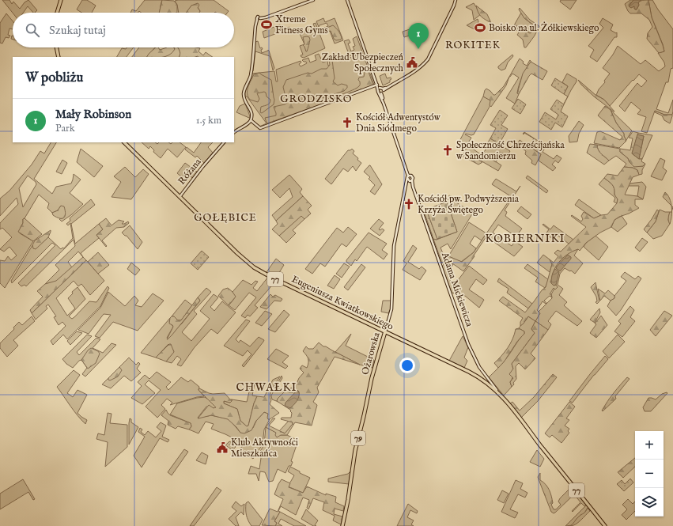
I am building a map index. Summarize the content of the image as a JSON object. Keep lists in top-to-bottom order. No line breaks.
{"streets":{"main road":["77","Adama Mickiewicza","Eugeniusza Kwiatkowskiego","Ożarowska","79"],"street":["Różana"]},"crossings":[["Różana","Eugeniusza Kwiatkowskiego"],["Adama Mickiewicza","Eugeniusza Kwiatkowskiego"],["Eugeniusza Kwiatkowskiego","Ożarowska"]],"districts":["ROKITEK","GRODZISKO","GOŁĘBICE","KOBIERNIKI","CHWAŁKI"],"places":{"sports":["Xtreme Fitness Gyms","Boisko na ul. Żółkiewskiego"],"public building":["Zakład Ubezpieczeń Społecznych","Klub Aktywności Mieszkańca"],"church":["Kościół Adwentystów Dnia Siódmego","Społeczność Chrześcijańska w Sandomierzu","Kościół pw. Podwyższenia Krzyża Świętego"]},"page":{"search":"Szukaj tutaj","pins":"1","heading":"W pobliżu","list":[{"mark":"1","name":"Mały Robinson","note":"Park","value":"1.5 km"}],"map_buttons":["+","−"]}}
